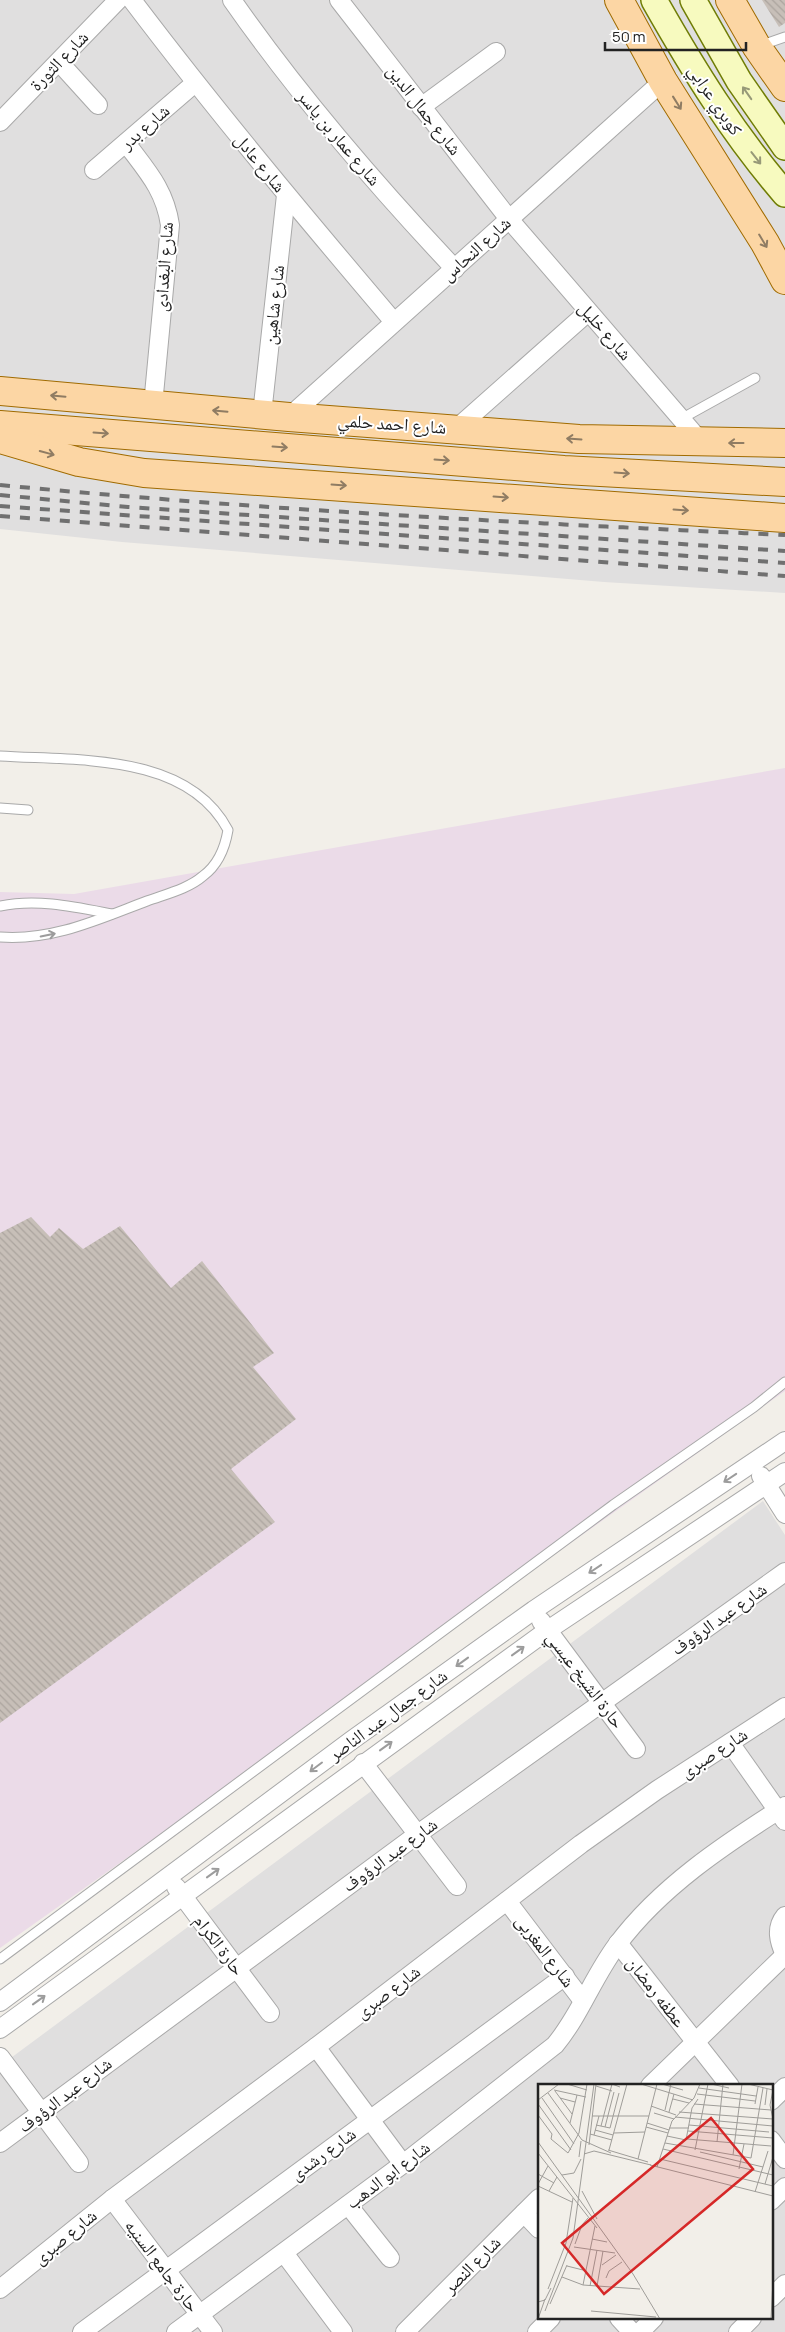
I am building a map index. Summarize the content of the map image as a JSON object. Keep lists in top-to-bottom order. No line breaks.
{"streets":{"main road":["كوبري عرابي","شارع احمد حلمي"],"street":["شارع الثورة","شارع جمال الدين","شارع بدر","شارع عمار بن ياسر","شارع عادل","شارع النحاس","شارع البغدادى","شارع شاهين","شارع خليل","شارع عبد الرؤوف","حارة الشيخ عيسي","شارع جمال عبد الناصر","شارع صبرى","حارة الكرام","شارع المغربى","عطفه رمضان","شارع رشدى","شارع ابو الدهب","شارع النصر","حارة جامع السنيه"]},"crossings":[["شارع جمال الدين","شارع النحاس"],["شارع جمال الدين","شارع خليل"],["شارع بدر","شارع عادل"],["شارع بدر","شارع البغدادى"],["شارع عمار بن ياسر","شارع النحاس"],["شارع عادل","شارع النحاس"],["شارع عادل","شارع شاهين"],["شارع النحاس","شارع خليل"],["شارع النحاس","شارع احمد حلمي"],["شارع البغدادى","شارع احمد حلمي"],["شارع شاهين","شارع احمد حلمي"],["شارع خليل","شارع احمد حلمي"],["شارع عبد الرؤوف","حارة الشيخ عيسي"],["شارع عبد الرؤوف","حارة الكرام"],["حارة الشيخ عيسي","شارع جمال عبد الناصر"],["شارع جمال عبد الناصر","حارة الكرام"],["شارع صبرى","شارع المغربى"],["شارع صبرى","حارة جامع السنيه"],["شارع المغربى","شارع رشدى"],["شارع المغربى","شارع ابو الدهب"],["عطفه رمضان","شارع ابو الدهب"],["شارع رشدى","حارة جامع السنيه"],["شارع ابو الدهب","حارة جامع السنيه"]],"scale_bar":"50 m"}
